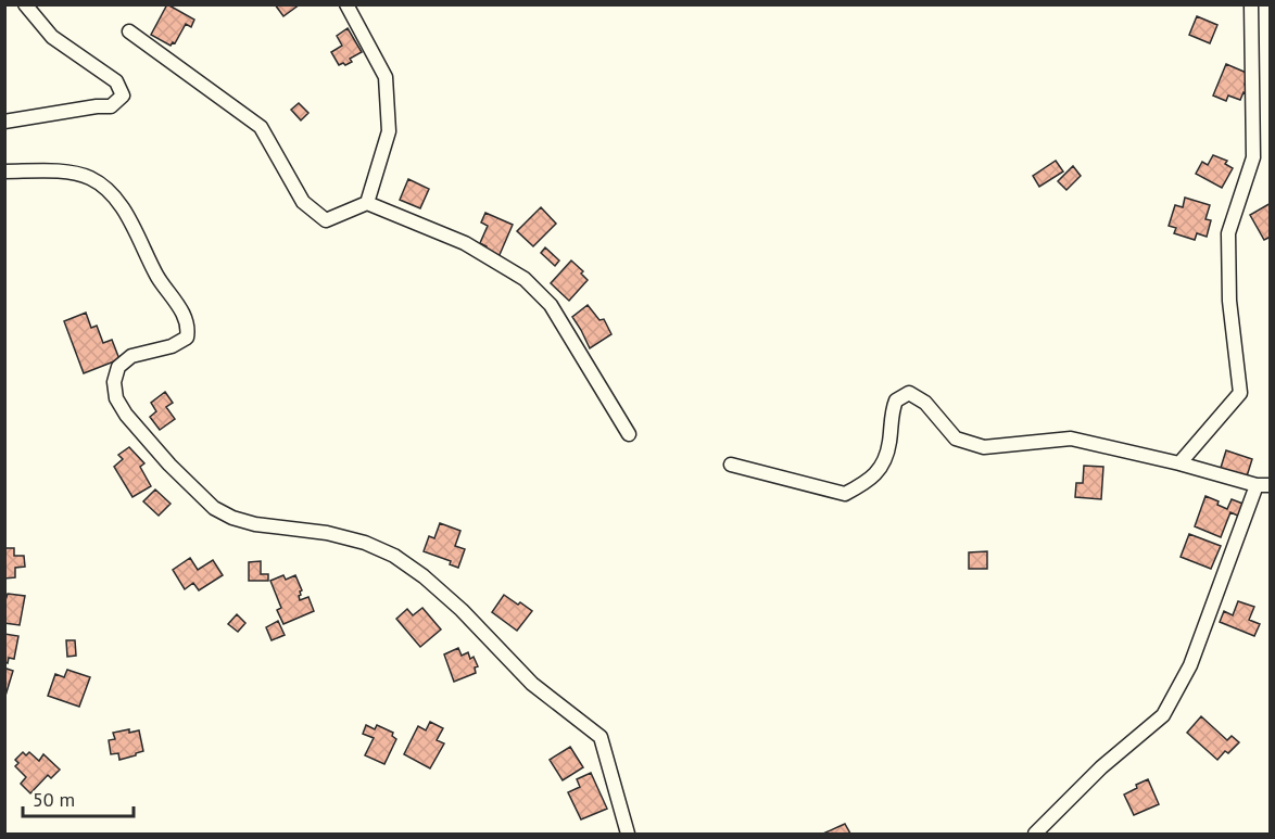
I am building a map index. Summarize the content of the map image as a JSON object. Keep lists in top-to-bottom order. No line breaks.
{"scale_bar":"50 m"}
